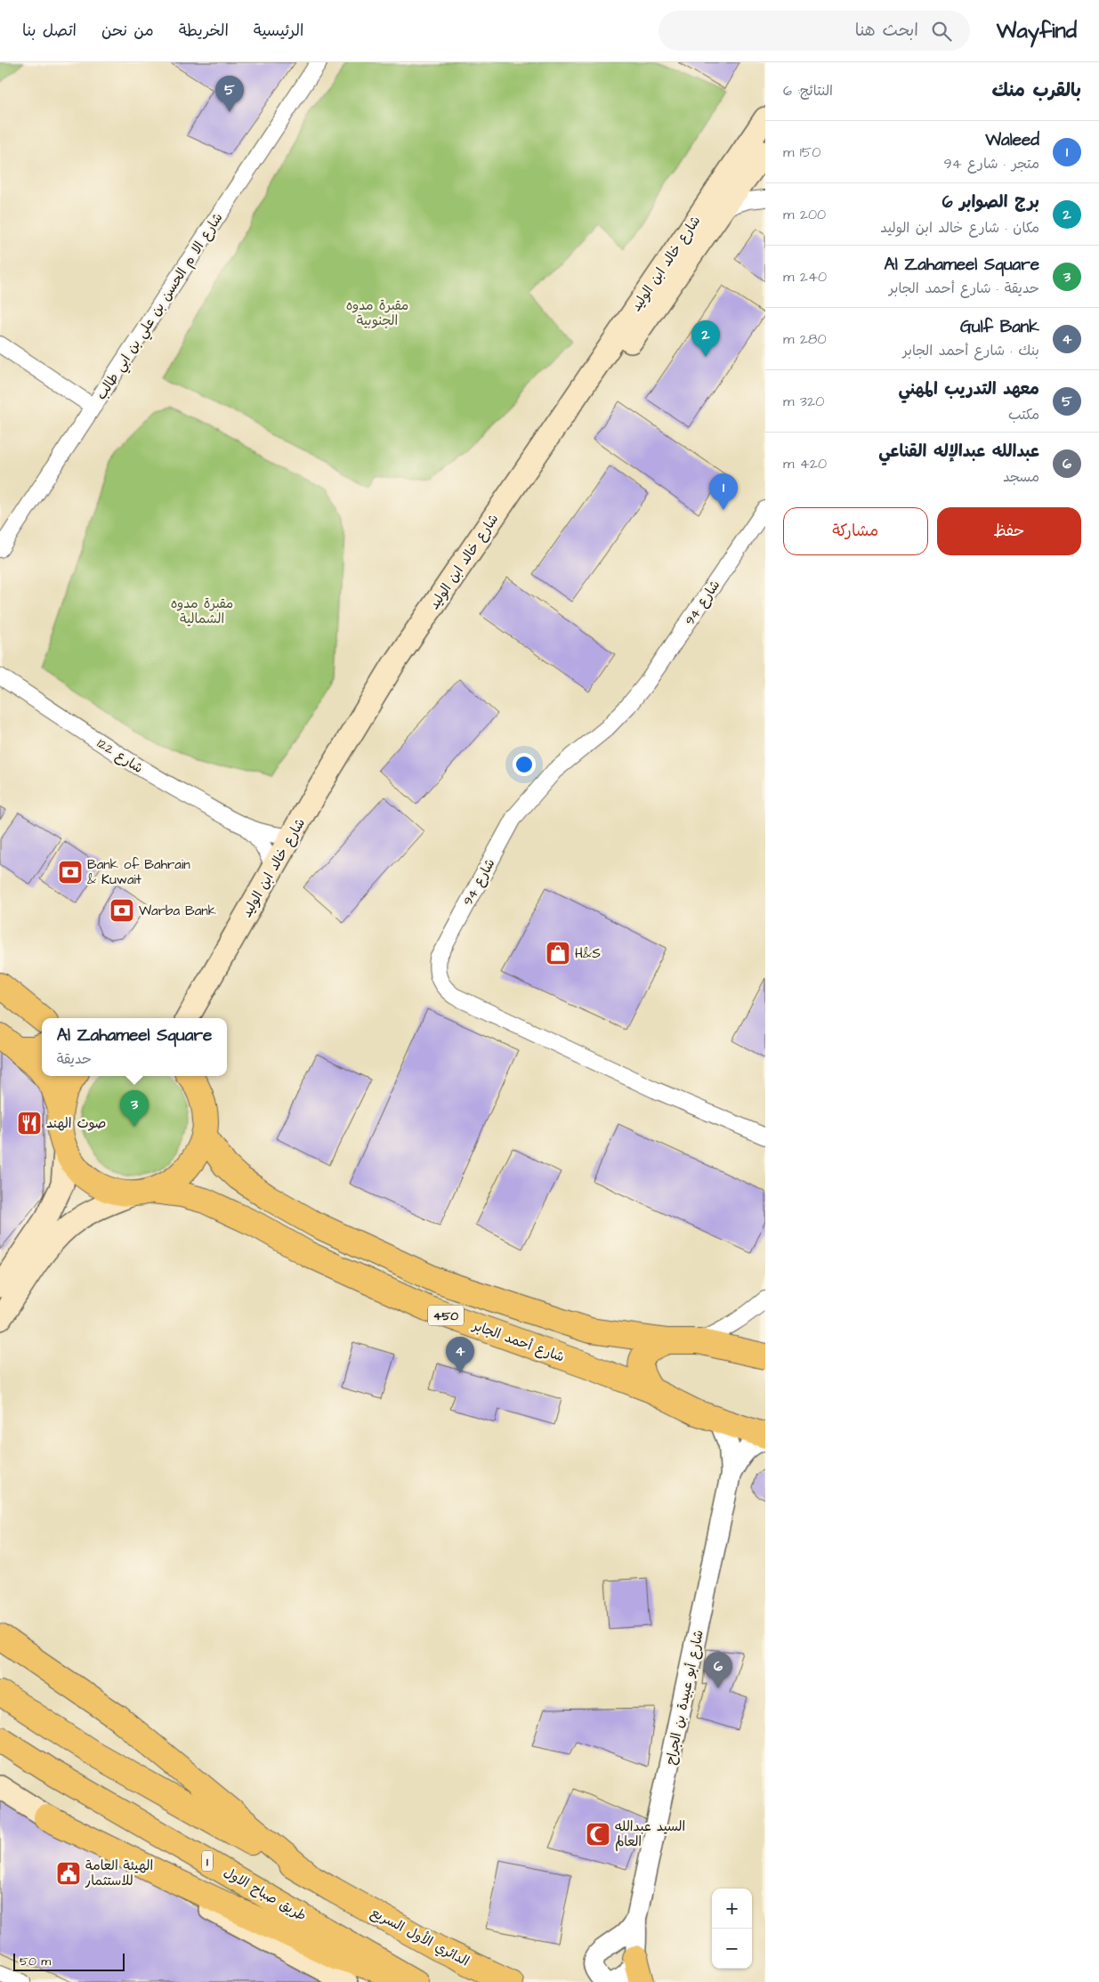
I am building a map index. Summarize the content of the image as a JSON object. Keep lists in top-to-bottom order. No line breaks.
{"streets":{"main road":["شارع خالد ابن الوليد","450","شارع أحمد الجابر","1","طريق صباح الاول","الدائري الأول السريع"],"street":["شارع الا م الحسن بن علي بن ابي طالب","شارع 94","شارع 122","شارع أبو عبيدة بن الجراح"]},"crossings":[["شارع خالد ابن الوليد","شارع 122"],["450","شارع أحمد الجابر"],["شارع أحمد الجابر","شارع أبو عبيدة بن الجراح"]],"parks":["مقبرة مدوه الجنوبية","مقبرة مدوه الشمالية"],"places":{"bank":["Bank of Bahrain & Kuwait","Warba Bank"],"shop":["H&S"],"restaurant":["صوت الهند"],"mosque":["السيد عبدالله العالم"],"public building":["الهيئة العامة للاستثمار"]},"scale_bar":"50 m","page":{"header":"Wayfind","search":"ابحث هنا","nav":["الرئيسية","الخريطة","من نحن","اتصل بنا"],"heading":["بالقرب منك","النتائج: 6"],"pins":["5","2","1","3","4","6"],"list":[{"mark":"1","name":"Waleed","note":"متجر · شارع 94","value":"150 m"},{"mark":"2","name":"برج الصوابر 6","note":"مكان · شارع خالد ابن الوليد","value":"200 m"},{"mark":"3","name":"Al Zahameel Square","note":"حديقة · شارع أحمد الجابر","value":"240 m"},{"mark":"4","name":"Gulf Bank","note":"بنك · شارع أحمد الجابر","value":"280 m"},{"mark":"5","name":"معهد التدريب المهني","note":"مكتب","value":"320 m"},{"mark":"6","name":"عبدالله عبدالإله القناعي","note":"مسجد","value":"420 m"}],"buttons":["حفظ","مشاركة"],"popup":["Al Zahameel Square","حديقة"],"map_buttons":["+","−"],"scale":"50 m"}}
